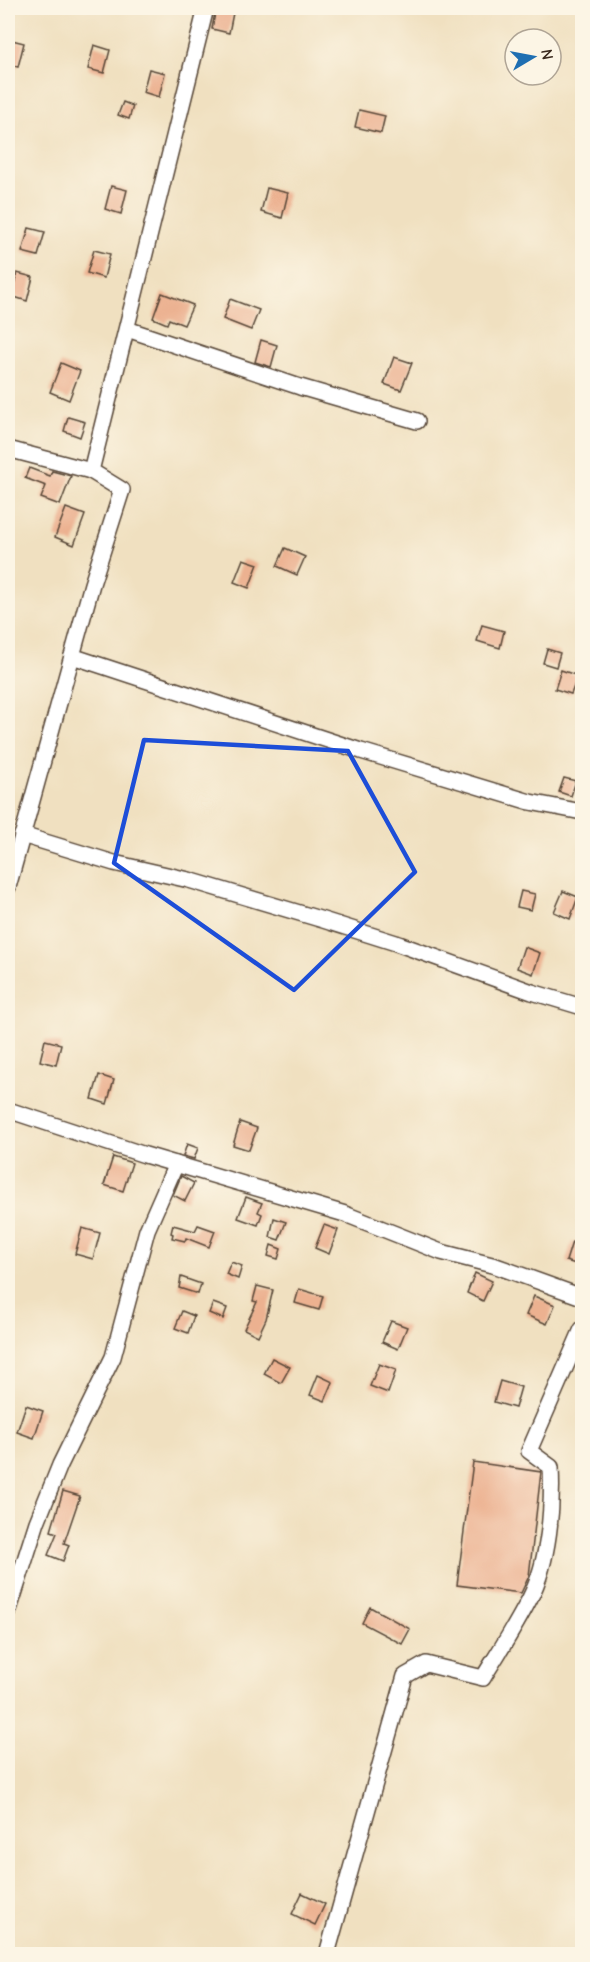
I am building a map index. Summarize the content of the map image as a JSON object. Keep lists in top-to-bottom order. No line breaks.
{"north":"right"}
